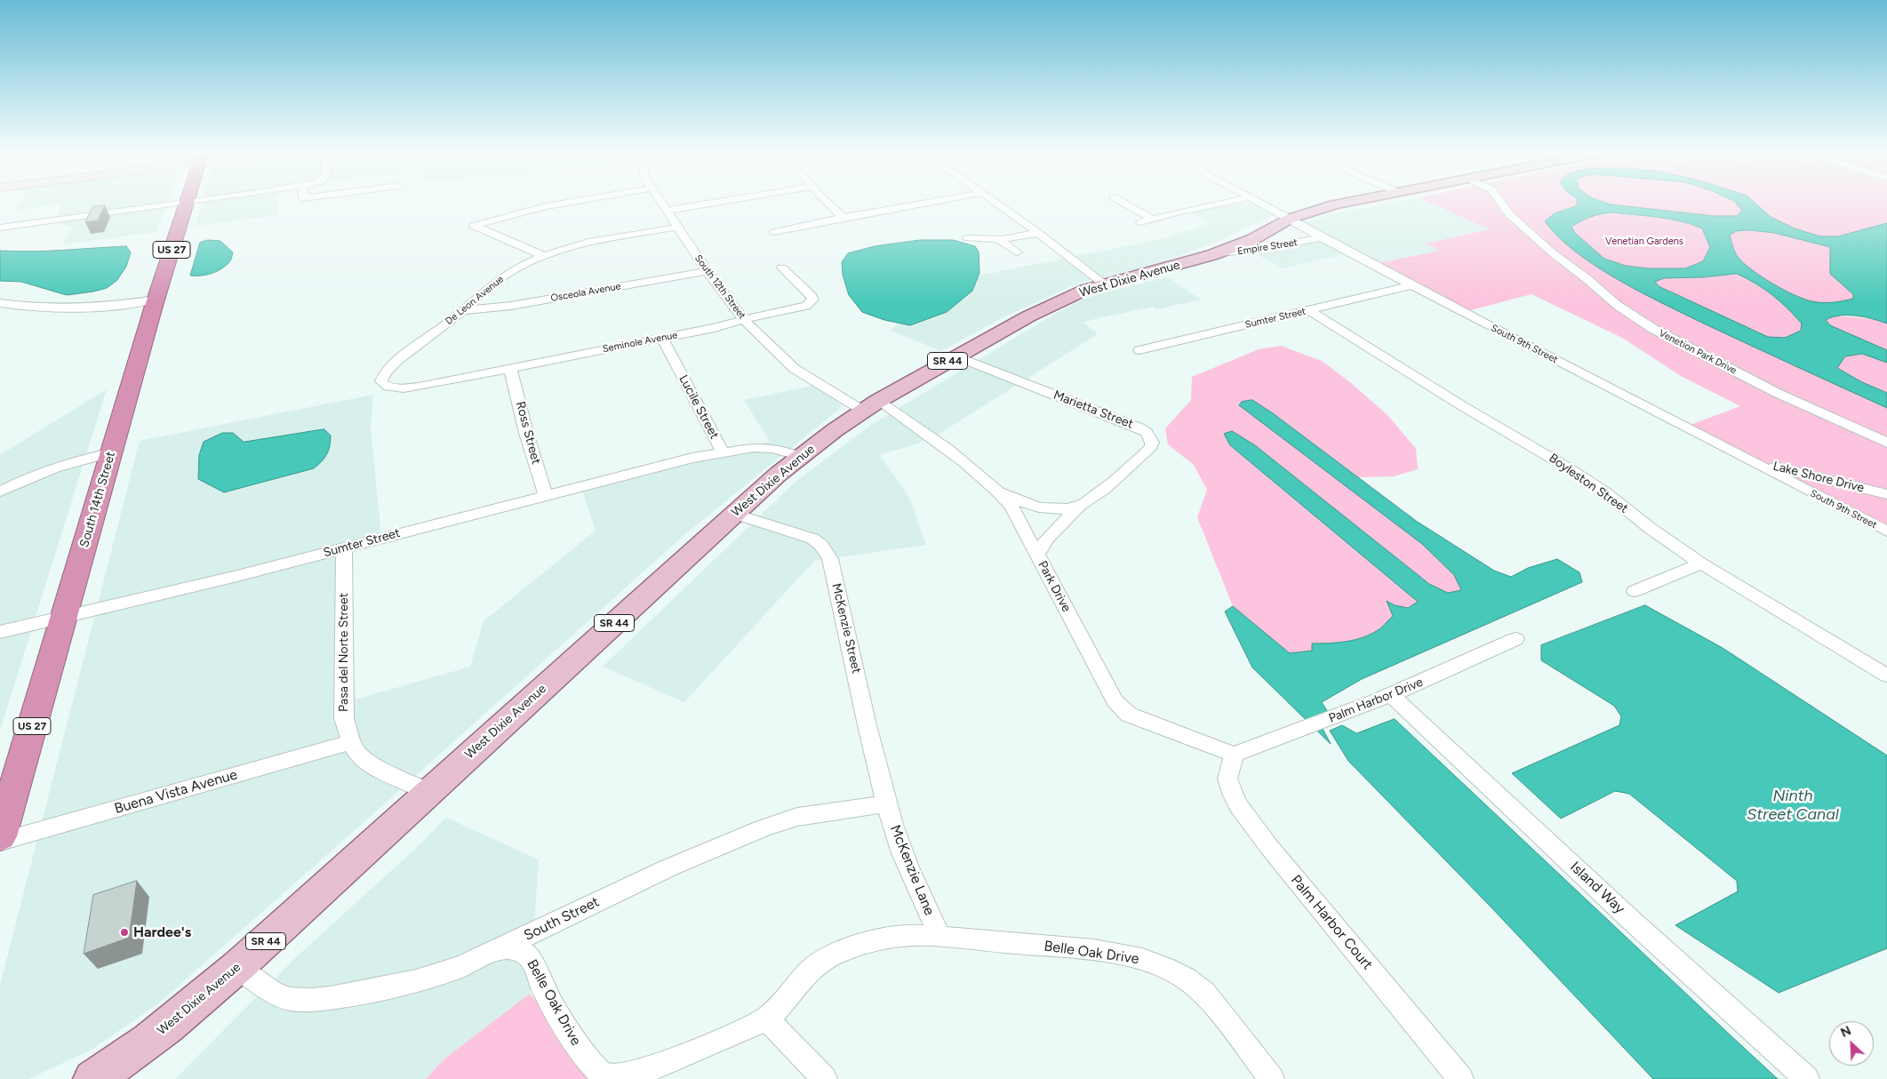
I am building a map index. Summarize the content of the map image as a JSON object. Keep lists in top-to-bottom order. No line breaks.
{"streets":{"highway":["US 27","South 14th Street"],"main road":["West Dixie Avenue","SR 44"],"street":["Empire Street","South 12th Street","Osceola Avenue","De Leon Avenue","Sumter Street","Seminole Avenue","South 9th Street","Venetion Park Drive","Lucile Street","Marietta Street","Ross Street","Lake Shore Drive","Boyleston Street","Park Drive","McKenzie Street","Pasa del Norte Street","Palm Harbor Drive","Buena Vista Avenue","McKenzie Lane","Island Way","South Street","Palm Harbor Court","Belle Oak Drive"]},"crossings":[["Empire Street","West Dixie Avenue"],["Empire Street","South 9th Street"],["West Dixie Avenue","South 12th Street"],["West Dixie Avenue","South 9th Street"],["West Dixie Avenue","Lucile Street"],["West Dixie Avenue","Marietta Street"],["West Dixie Avenue","Park Drive"],["West Dixie Avenue","McKenzie Street"],["West Dixie Avenue","Pasa del Norte Street"],["West Dixie Avenue","South Street"],["South 12th Street","Osceola Avenue"],["South 12th Street","De Leon Avenue"],["South 12th Street","Seminole Avenue"],["South 12th Street","Park Drive"],["Osceola Avenue","De Leon Avenue"],["De Leon Avenue","Seminole Avenue"],["Sumter Street","South 9th Street"],["Sumter Street","Lucile Street"],["Sumter Street","Ross Street"],["Sumter Street","Boyleston Street"],["Sumter Street","South 14th Street"],["Sumter Street","Pasa del Norte Street"],["Seminole Avenue","Lucile Street"],["Seminole Avenue","Ross Street"],["South 9th Street","Lake Shore Drive"],["Park Drive","Palm Harbor Drive"],["Park Drive","Palm Harbor Court"],["McKenzie Street","McKenzie Lane"],["McKenzie Street","South Street"],["Pasa del Norte Street","Buena Vista Avenue"],["Palm Harbor Drive","Island Way"],["Palm Harbor Drive","Palm Harbor Court"],["McKenzie Lane","South Street"],["McKenzie Lane","Belle Oak Drive"],["South Street","Belle Oak Drive"]],"water":["Ninth Street Canal"],"parks":["Venetian Gardens"],"places":["Hardee's"],"north":"top left"}
